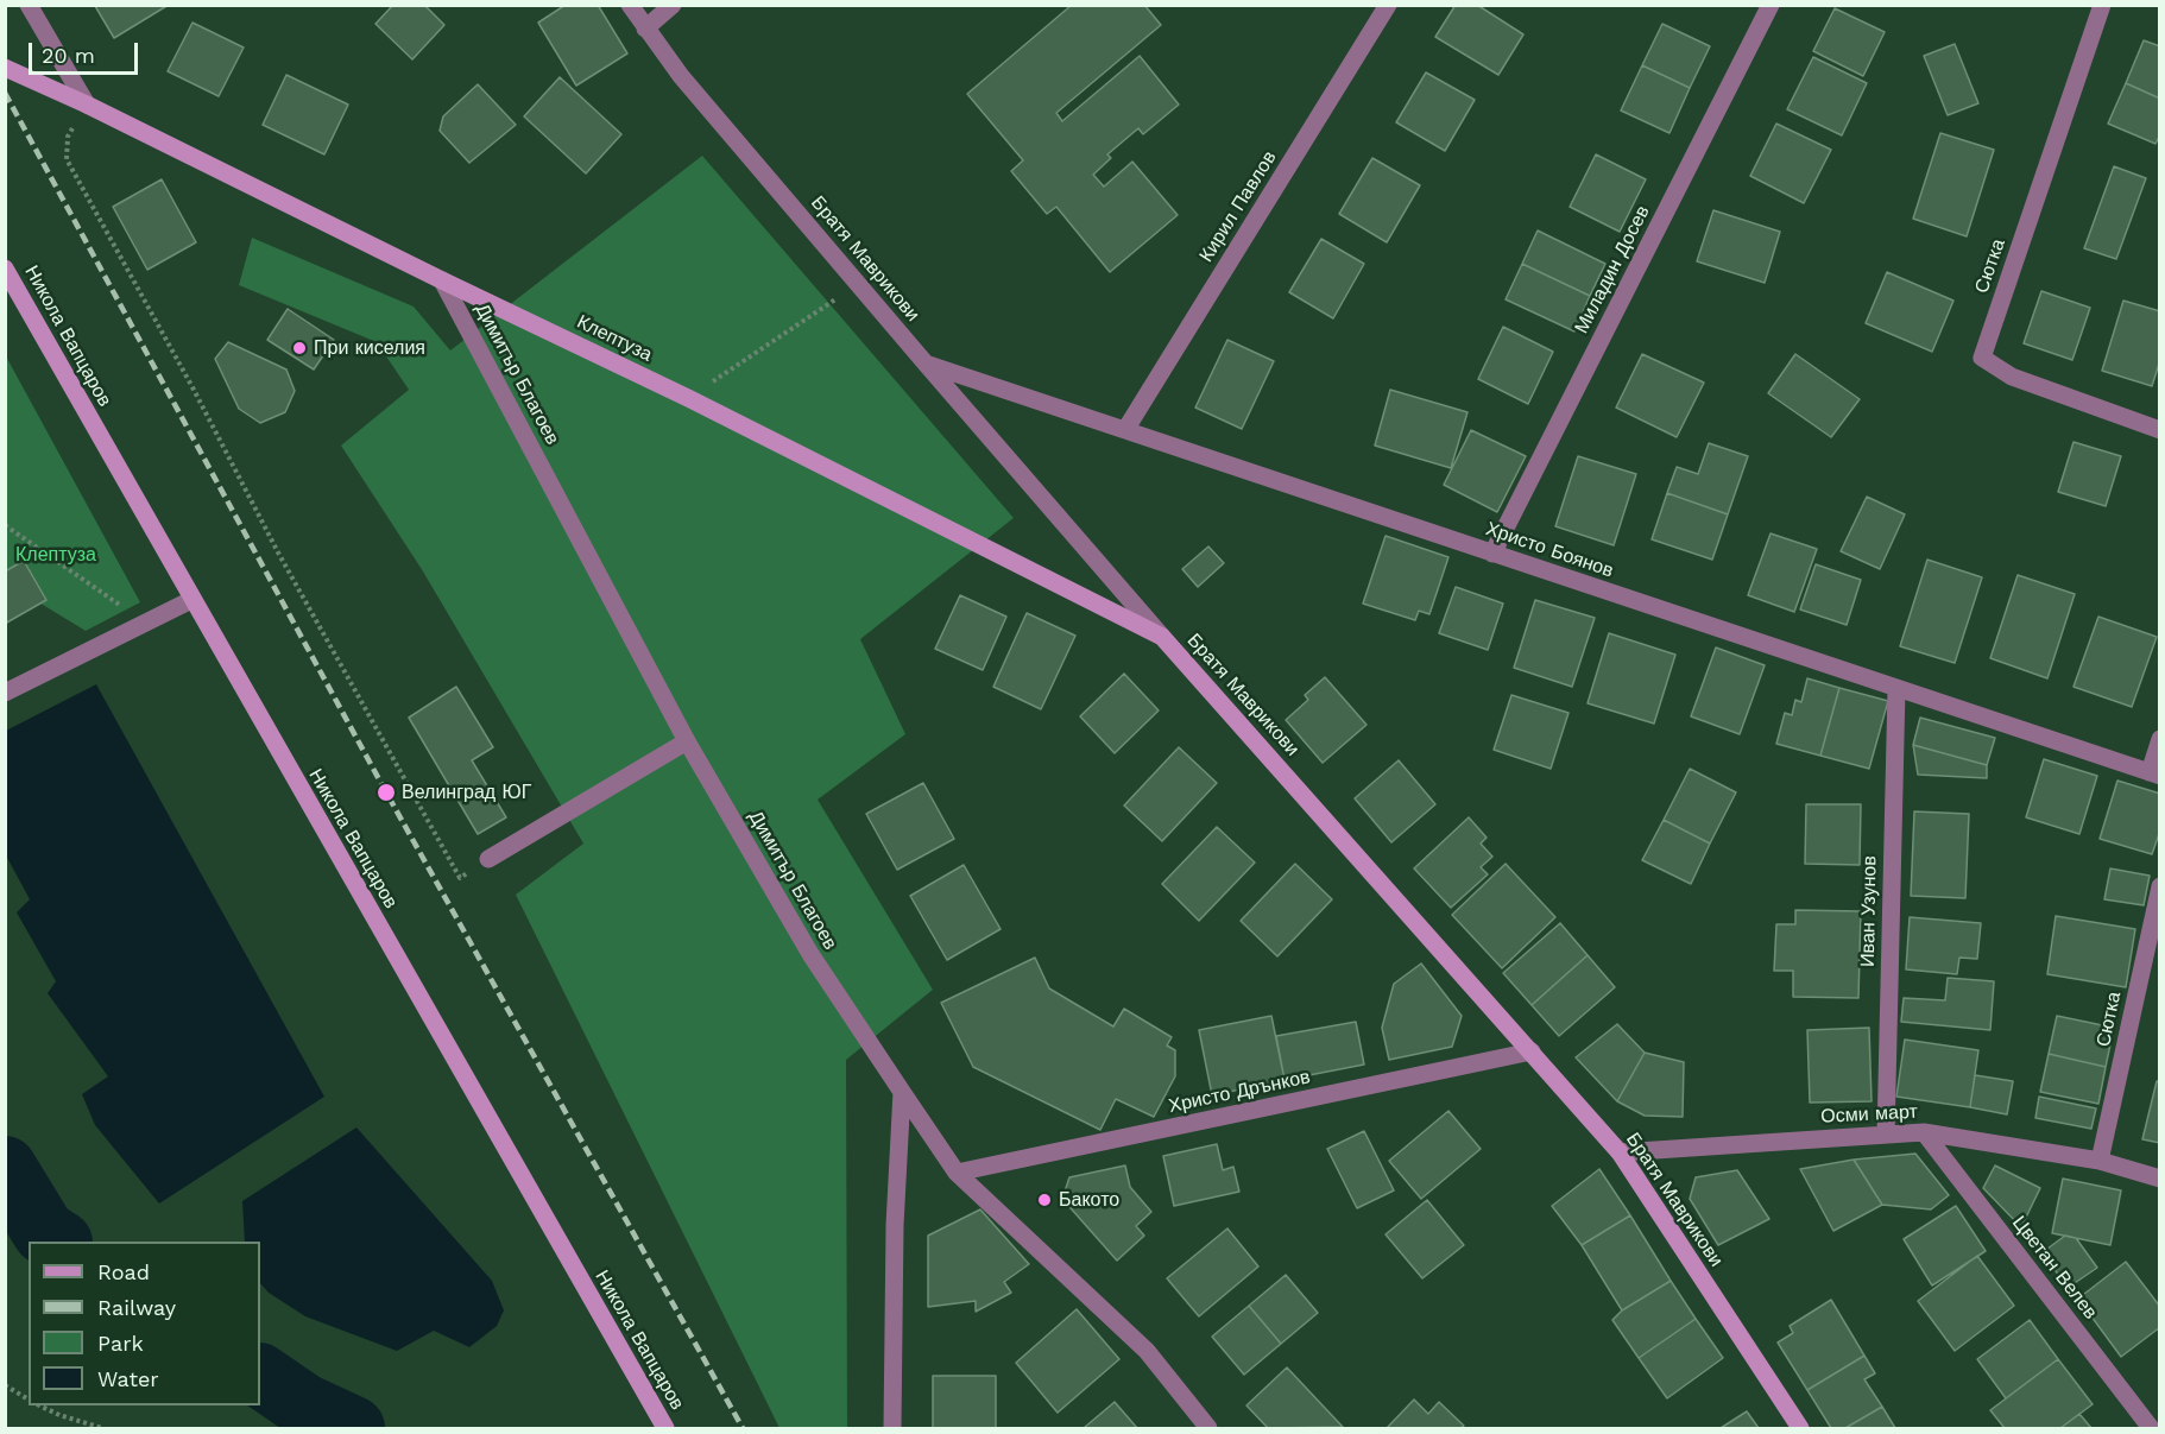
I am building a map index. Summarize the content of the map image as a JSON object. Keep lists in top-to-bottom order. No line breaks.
{"streets":{"street":["Кирил Павлов","Братя Маврикови","Сютка","Миладин Досев","Никола Вапцаров","Клептуза","Димитър Благоев","Христо Боянов","Иван Узунов","Христо Дрънков","Осми март","Цветан Велев"]},"crossings":[["Кирил Павлов","Христо Боянов"],["Братя Маврикови","Клептуза"],["Братя Маврикови","Христо Боянов"],["Братя Маврикови","Христо Дрънков"],["Братя Маврикови","Осми март"],["Сютка","Осми март"],["Миладин Досев","Христо Боянов"],["Клептуза","Димитър Благоев"],["Димитър Благоев","Христо Дрънков"],["Христо Боянов","Иван Узунов"],["Иван Узунов","Осми март"],["Осми март","Цветан Велев"]],"parks":["Клептуза"],"places":["При киселия","Велинград ЮГ","Бакото"],"legend":["Road","Railway","Park","Water"],"scale_bar":"20 m"}
